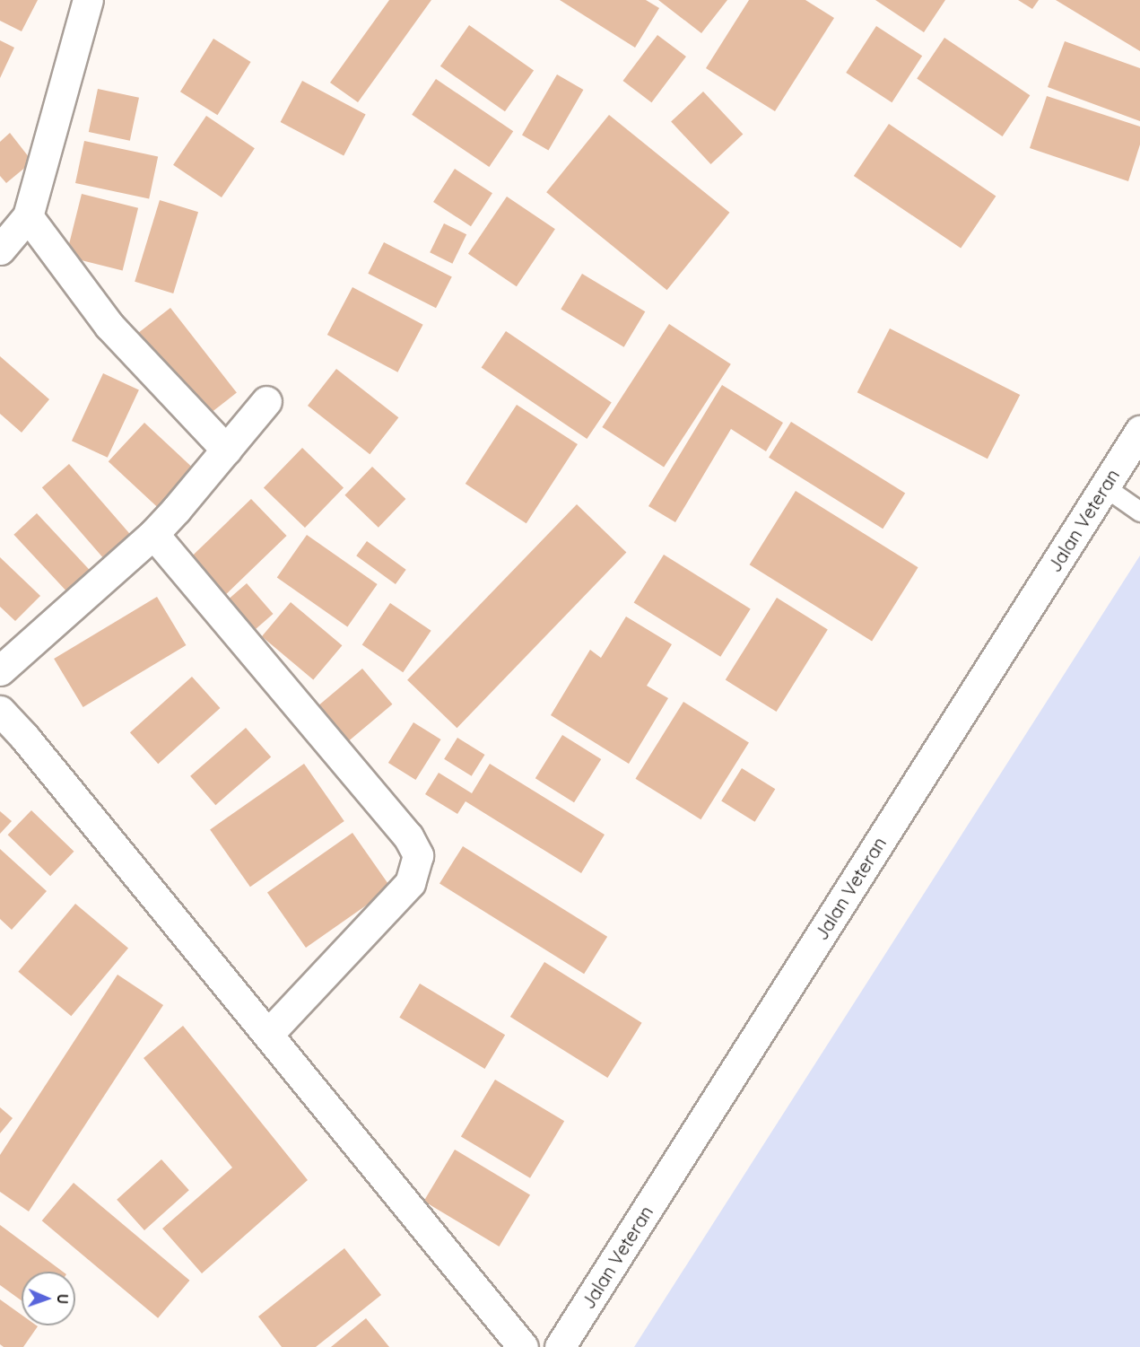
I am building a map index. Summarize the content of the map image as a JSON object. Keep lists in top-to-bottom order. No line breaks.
{"streets":{"street":["Jalan Veteran"]},"north":"right"}
